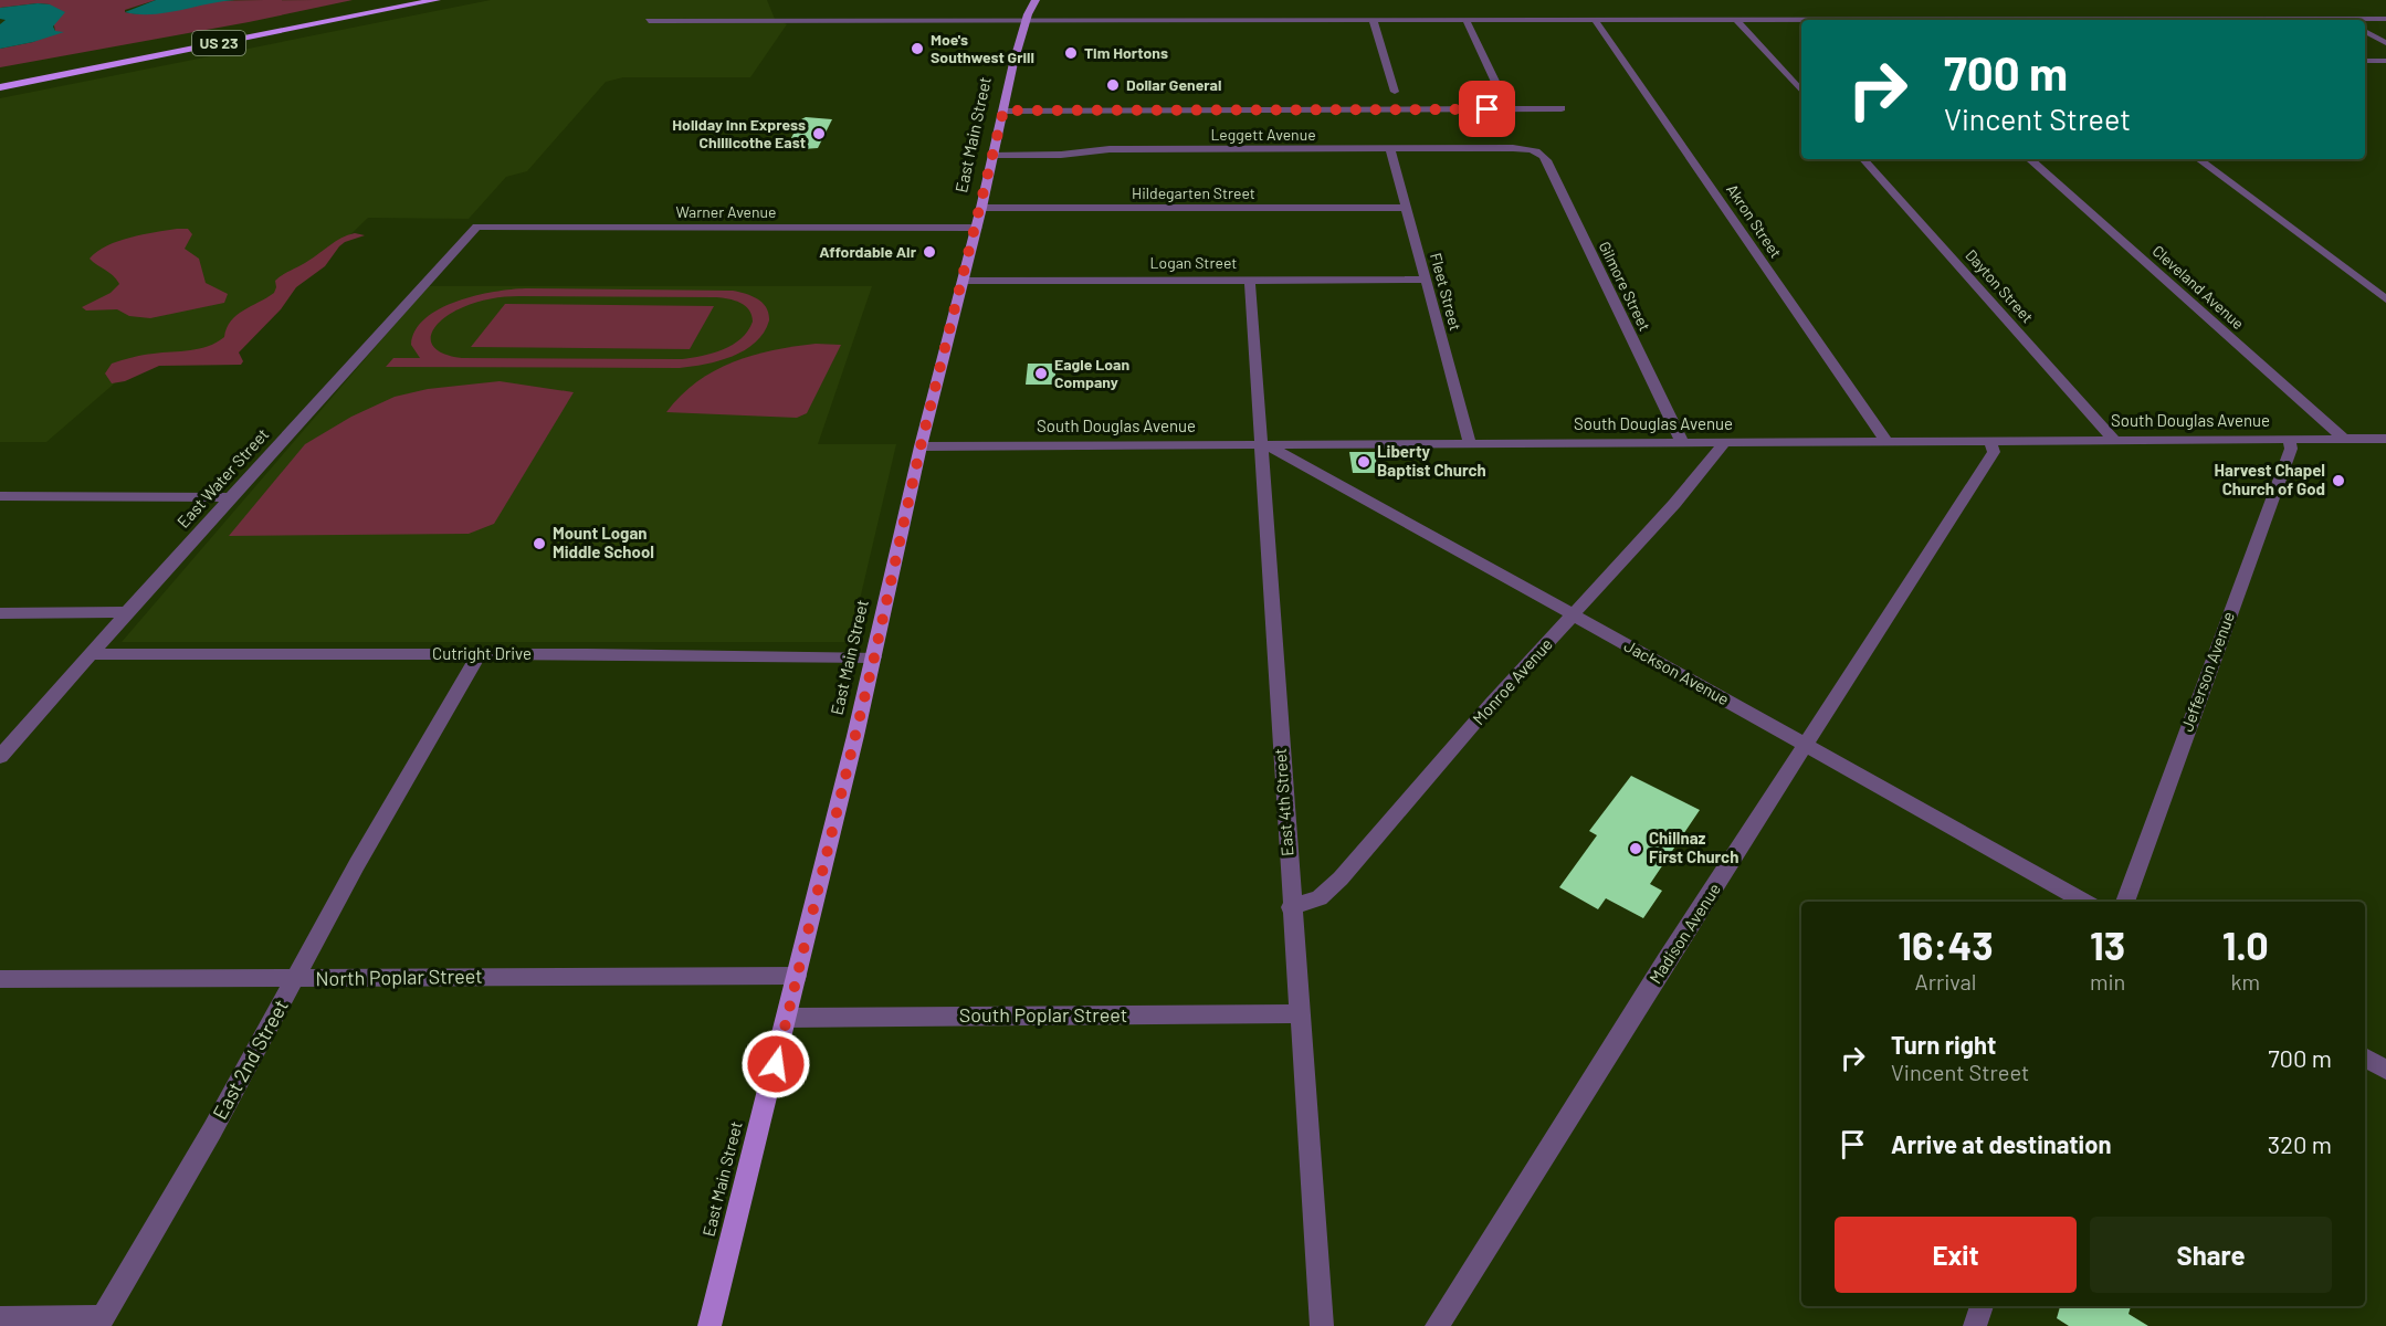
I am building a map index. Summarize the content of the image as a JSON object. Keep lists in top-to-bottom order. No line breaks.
{"streets":{"highway":["US 23"],"main road":["East Main Street"],"street":["Leggett Avenue","Hildegarten Street","Warner Avenue","Akron Street","Logan Street","Gilmore Street","Dayton Street","Cleveland Avenue","Fleet Street","South Douglas Avenue","East Water Street","Cutright Drive","Jefferson Avenue","Jackson Avenue","Monroe Avenue","East 4th Street","Madison Avenue","North Poplar Street","South Poplar Street","East 2nd Street"]},"crossings":[["East Main Street","Leggett Avenue"],["East Main Street","Hildegarten Street"],["East Main Street","Warner Avenue"],["East Main Street","Logan Street"],["East Main Street","South Douglas Avenue"],["East Main Street","Cutright Drive"],["East Main Street","North Poplar Street"],["East Main Street","South Poplar Street"],["Leggett Avenue","Gilmore Street"],["Leggett Avenue","Fleet Street"],["Hildegarten Street","Fleet Street"],["Warner Avenue","East Water Street"],["Akron Street","South Douglas Avenue"],["Logan Street","Fleet Street"],["Logan Street","East 4th Street"],["Gilmore Street","South Douglas Avenue"],["Dayton Street","South Douglas Avenue"],["Cleveland Avenue","South Douglas Avenue"],["Fleet Street","South Douglas Avenue"],["South Douglas Avenue","Jefferson Avenue"],["South Douglas Avenue","Jackson Avenue"],["South Douglas Avenue","Monroe Avenue"],["South Douglas Avenue","East 4th Street"],["South Douglas Avenue","Madison Avenue"],["East Water Street","Cutright Drive"],["Cutright Drive","East 2nd Street"],["Jackson Avenue","Monroe Avenue"],["Jackson Avenue","East 4th Street"],["Jackson Avenue","Madison Avenue"],["Monroe Avenue","East 4th Street"],["East 4th Street","South Poplar Street"],["North Poplar Street","East 2nd Street"]],"places":["Moe's Southwest Grill","Tim Hortons","Dollar General","Holiday Inn Express Chillicothe East","Affordable Air","Eagle Loan Company","Liberty Baptist Church","Harvest Chapel Church of God","Mount Logan Middle School","Chillnaz First Church"],"page":{"turn":["700 m","Vincent Street"],"eta":["16:43","Arrival","13","min","1.0","km"],"list":[{"name":"Turn right","note":"Vincent Street","value":"700 m"},{"name":"Arrive at destination","value":"320 m"}],"buttons":["Exit","Share"]}}
